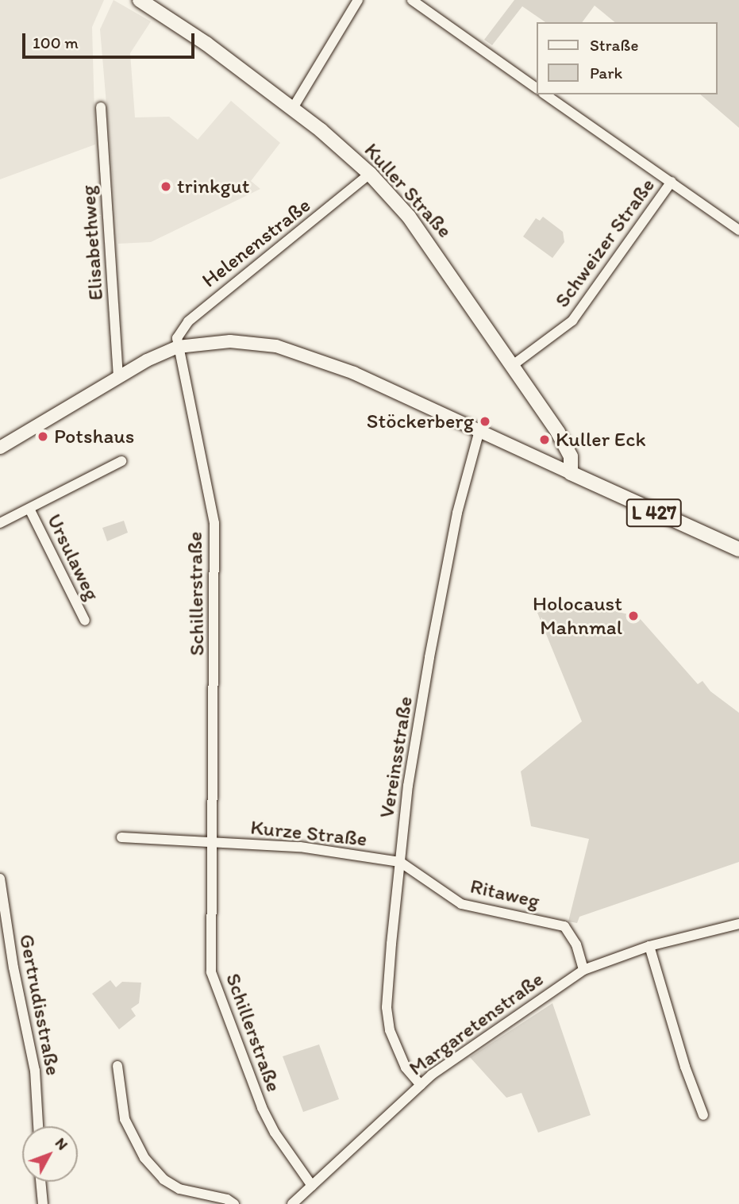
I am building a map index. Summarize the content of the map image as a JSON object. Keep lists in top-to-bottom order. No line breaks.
{"streets":{"main road":["Kuller Straße","L 427"],"street":["Elisabethweg","Helenenstraße","Schweizer Straße","Ursulaweg","Schillerstraße","Vereinsstraße","Kurze Straße","Ritaweg","Gertrudisstraße","Margaretenstraße"]},"crossings":[["Kuller Straße","Helenenstraße"],["Kuller Straße","Schweizer Straße"],["Kuller Straße","L 427"],["Elisabethweg","L 427"],["Helenenstraße","L 427"],["Helenenstraße","Schillerstraße"],["L 427","Schillerstraße"],["L 427","Vereinsstraße"],["Schillerstraße","Kurze Straße"],["Schillerstraße","Margaretenstraße"],["Vereinsstraße","Kurze Straße"],["Vereinsstraße","Ritaweg"],["Vereinsstraße","Margaretenstraße"],["Kurze Straße","Ritaweg"],["Ritaweg","Margaretenstraße"]],"places":["trinkgut","Stöckerberg","Potshaus","Kuller Eck","Holocaust Mahnmal"],"legend":["Straße","Park"],"scale_bar":"100 m","north":"top right"}
